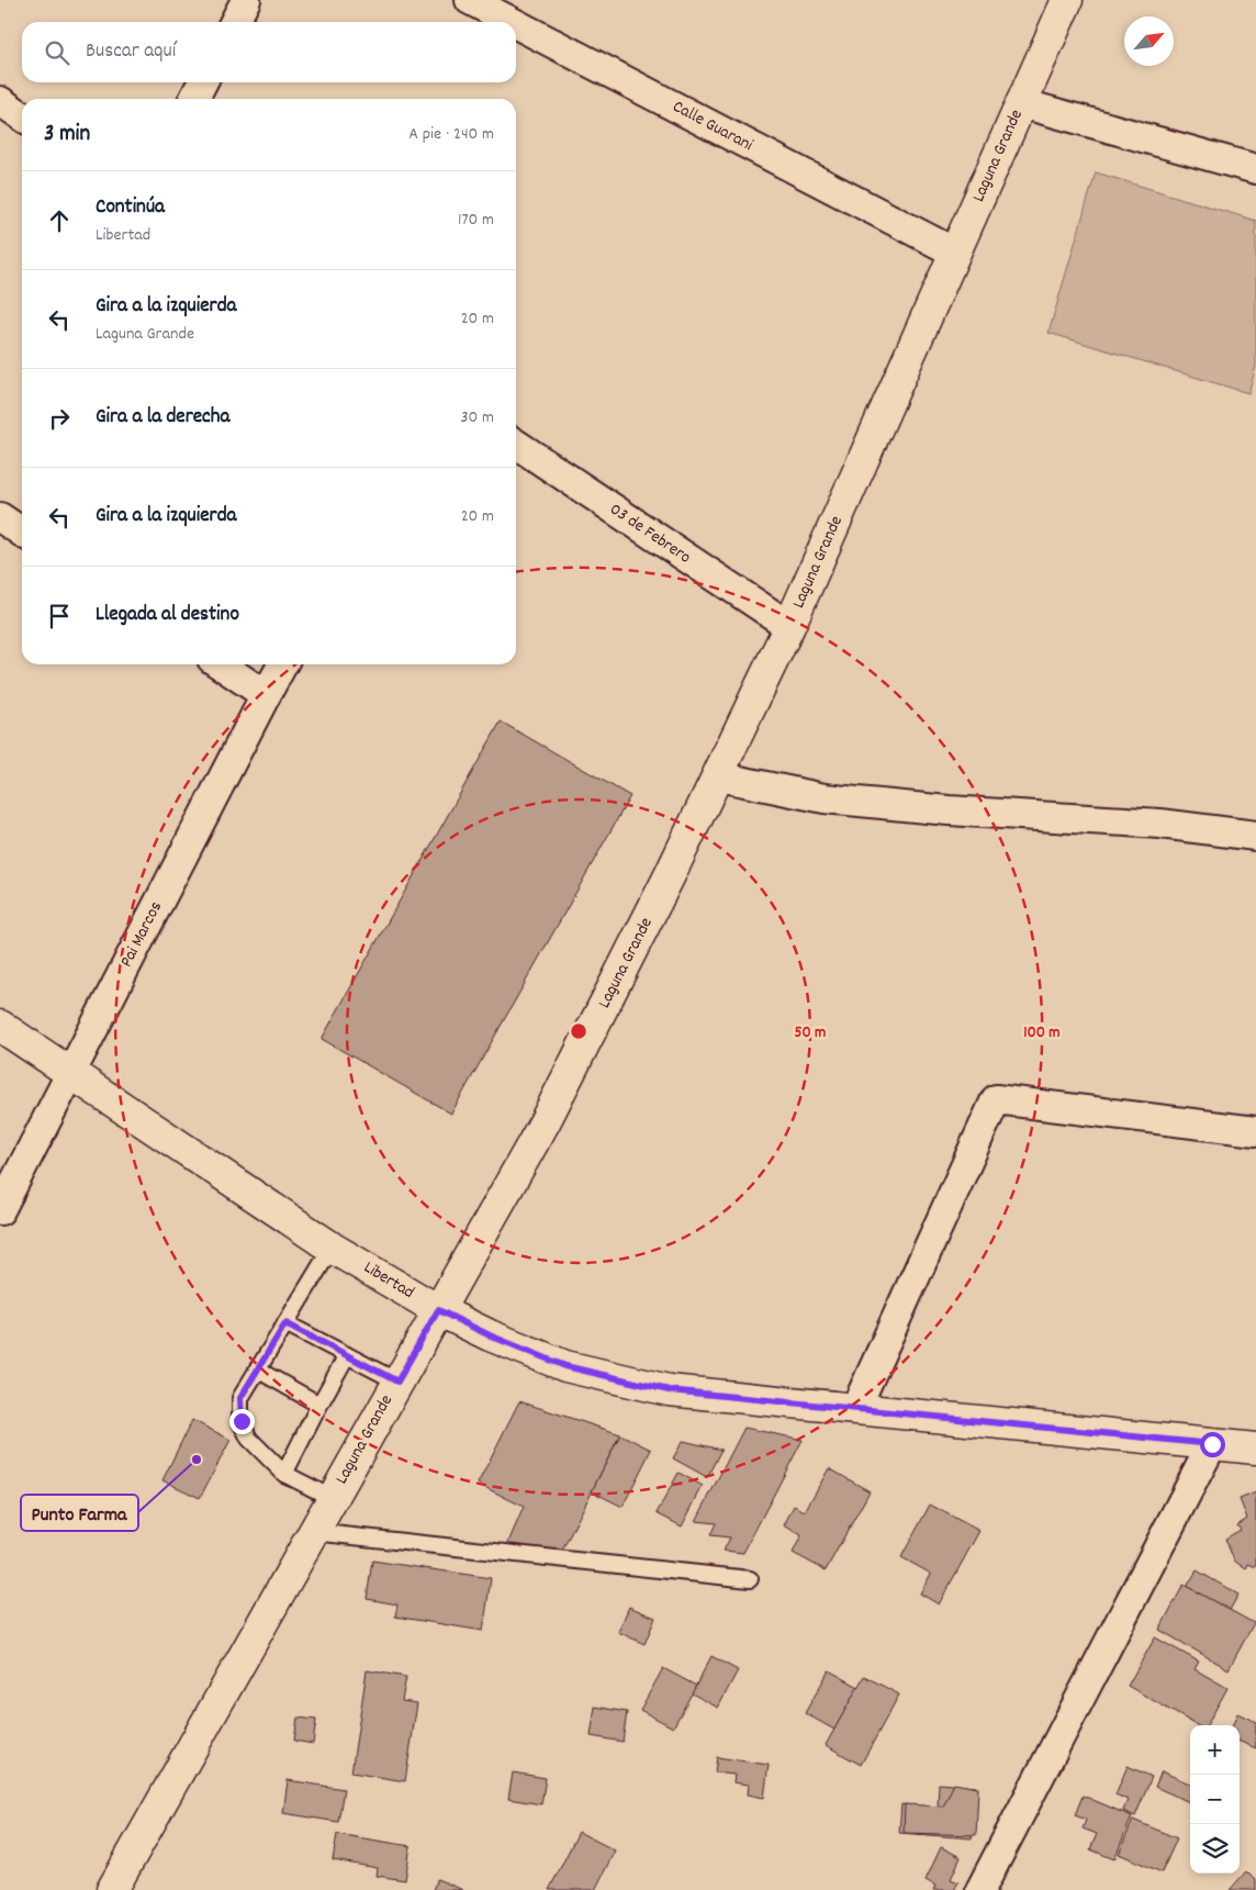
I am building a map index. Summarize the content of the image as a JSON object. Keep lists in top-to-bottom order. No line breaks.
{"streets":{"main road":["Laguna Grande","Libertad"],"street":["Calle Guarani","03 de Febrero","Pai Marcos"]},"crossings":[["Calle Guarani","Laguna Grande"],["Laguna Grande","03 de Febrero"],["Laguna Grande","Libertad"],["Pai Marcos","Libertad"]],"places":["Punto Farma"],"north":"top right","page":{"search":"Buscar aquí","heading":["3 min","A pie · 240 m"],"list":[["Continúa","Libertad","170 m"],["Gira a la izquierda","Laguna Grande","20 m"],["Gira a la derecha","30 m"],["Gira a la izquierda","20 m"],"Llegada al destino"],"map_buttons":["+","−"]},"rings":["50 m","100 m"]}
